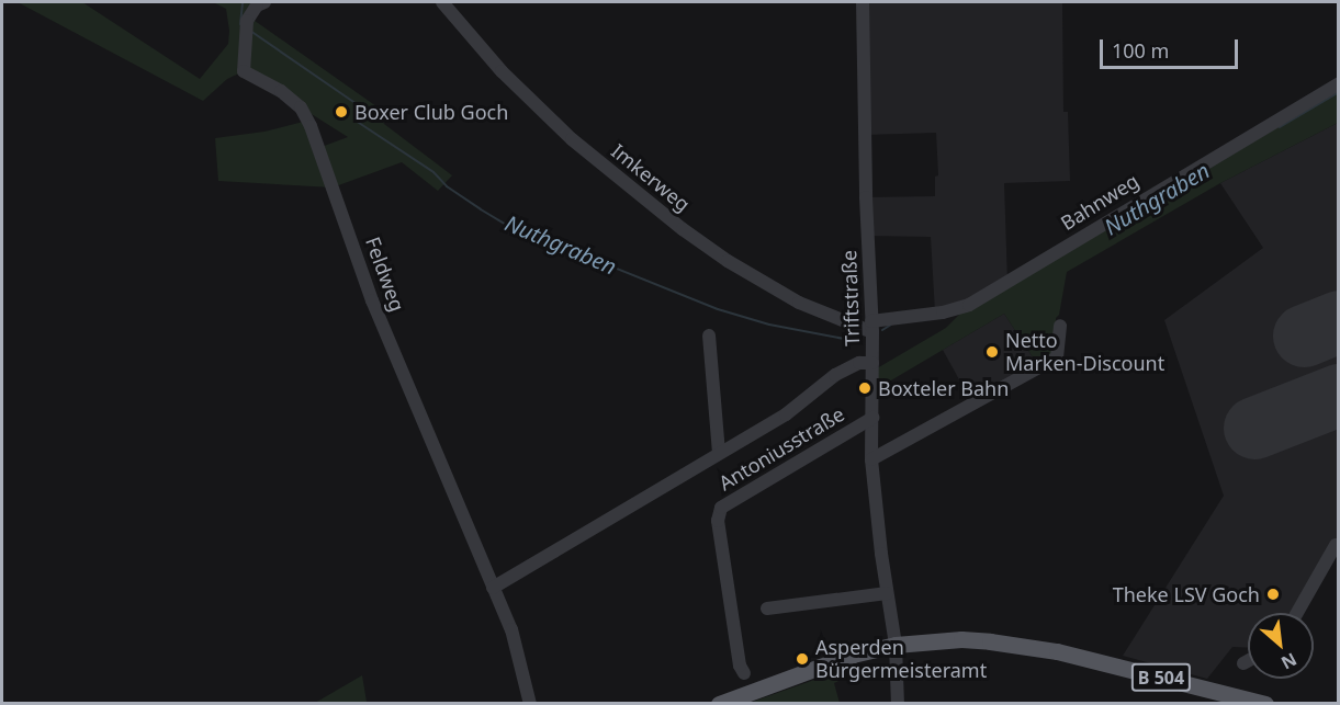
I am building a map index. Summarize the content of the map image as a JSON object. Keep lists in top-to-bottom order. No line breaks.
{"streets":{"main road":["B 504"],"street":["Imkerweg","Bahnweg","Feldweg","Triftstraße","Antoniusstraße"]},"crossings":[["Imkerweg","Bahnweg"],["Imkerweg","Triftstraße"],["Bahnweg","Triftstraße"],["Triftstraße","Antoniusstraße"],["Triftstraße","B 504"]],"water":["Nuthgraben"],"places":["Boxer Club Goch","Netto Marken-Discount","Boxteler Bahn","Theke LSV Goch","Asperden Bürgermeisteramt"],"scale_bar":"100 m","north":"bottom right"}
